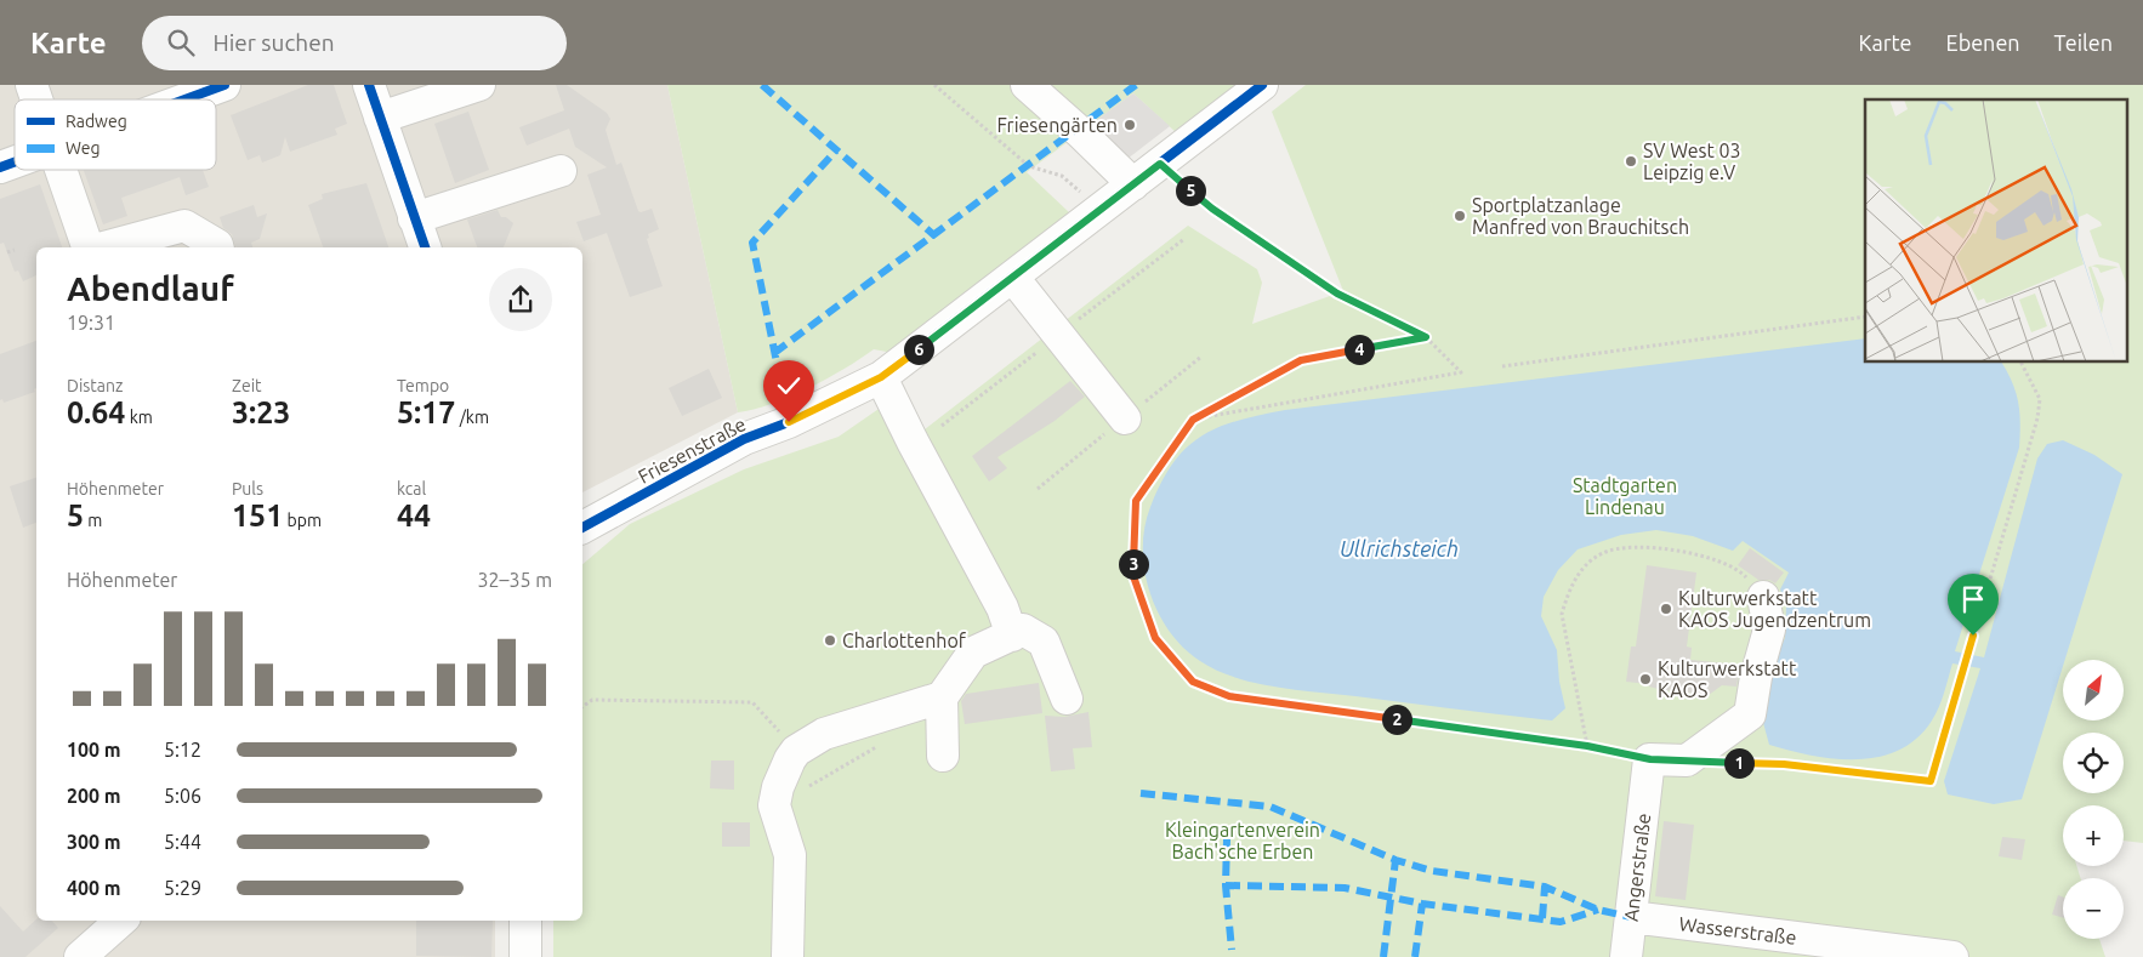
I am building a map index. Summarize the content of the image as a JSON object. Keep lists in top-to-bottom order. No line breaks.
{"streets":{"street":["Friesenstraße","Angerstraße","Wasserstraße"]},"crossings":[["Angerstraße","Wasserstraße"]],"water":["Ullrichsteich"],"parks":["Stadtgarten Lindenau","Kleingartenverein Bach'sche Erben"],"places":["Friesengärten","SV West 03 Leipzig e.V","Sportplatzanlage Manfred von Brauchitsch","Kulturwerkstatt KAOS Jugendzentrum","Charlottenhof","Kulturwerkstatt KAOS"],"legend":["Radweg","Weg"],"north":"top right","page":{"header":"Karte","search":"Hier suchen","nav":["Karte","Ebenen","Teilen"],"pins":["5","4","6","3","2","1"],"heading":["Abendlauf","19:31"],"stats":[["Distanz","0.64 km"],["Zeit","3:23"],["Tempo","5:17 /km"],["Höhenmeter","5 m"],["Puls","151 bpm"],["kcal","44"]],"chart":["Höhenmeter","32–35 m"],"map_buttons":["+","−"],"list":[{"name":"100 m","note":"5:12"},{"name":"200 m","note":"5:06"},{"name":"300 m","note":"5:44"},{"name":"400 m","note":"5:29"}]}}
